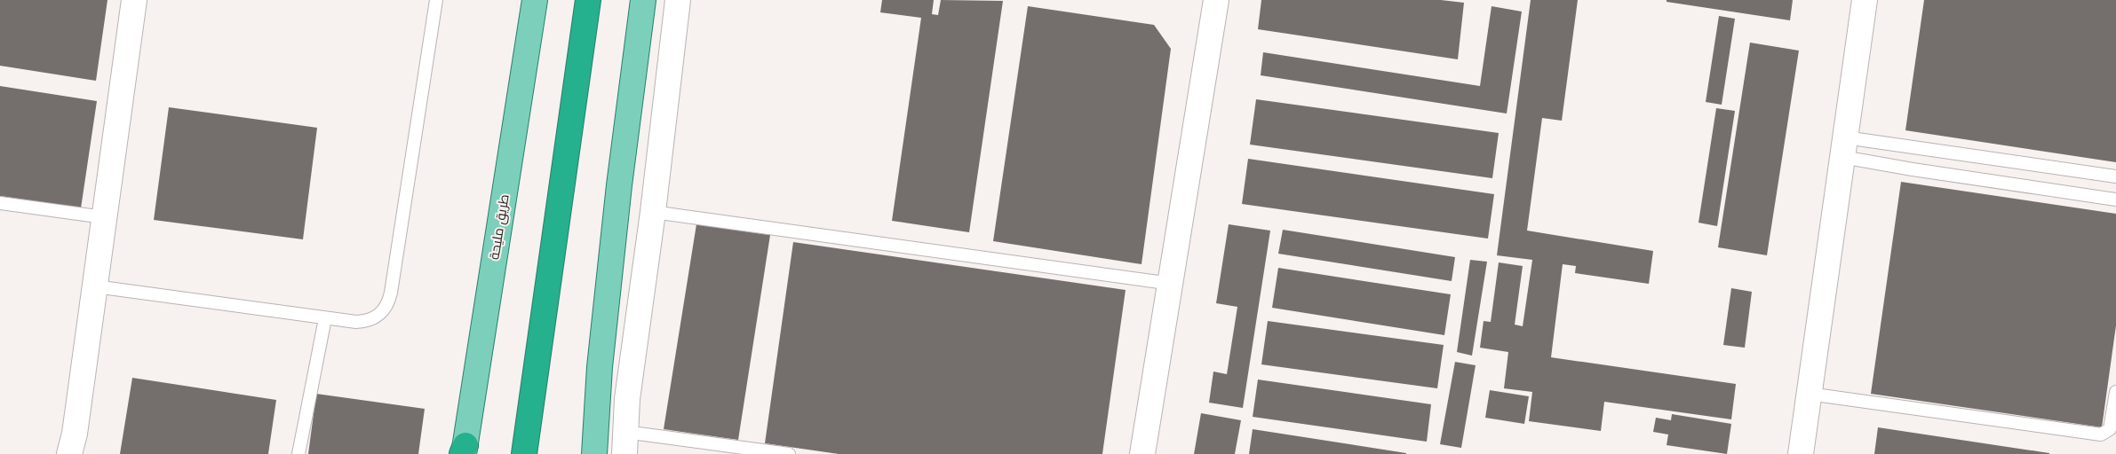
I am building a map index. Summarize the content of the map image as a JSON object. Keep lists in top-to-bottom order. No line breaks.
{"streets":{"main road":["طريق مليحة"]}}
